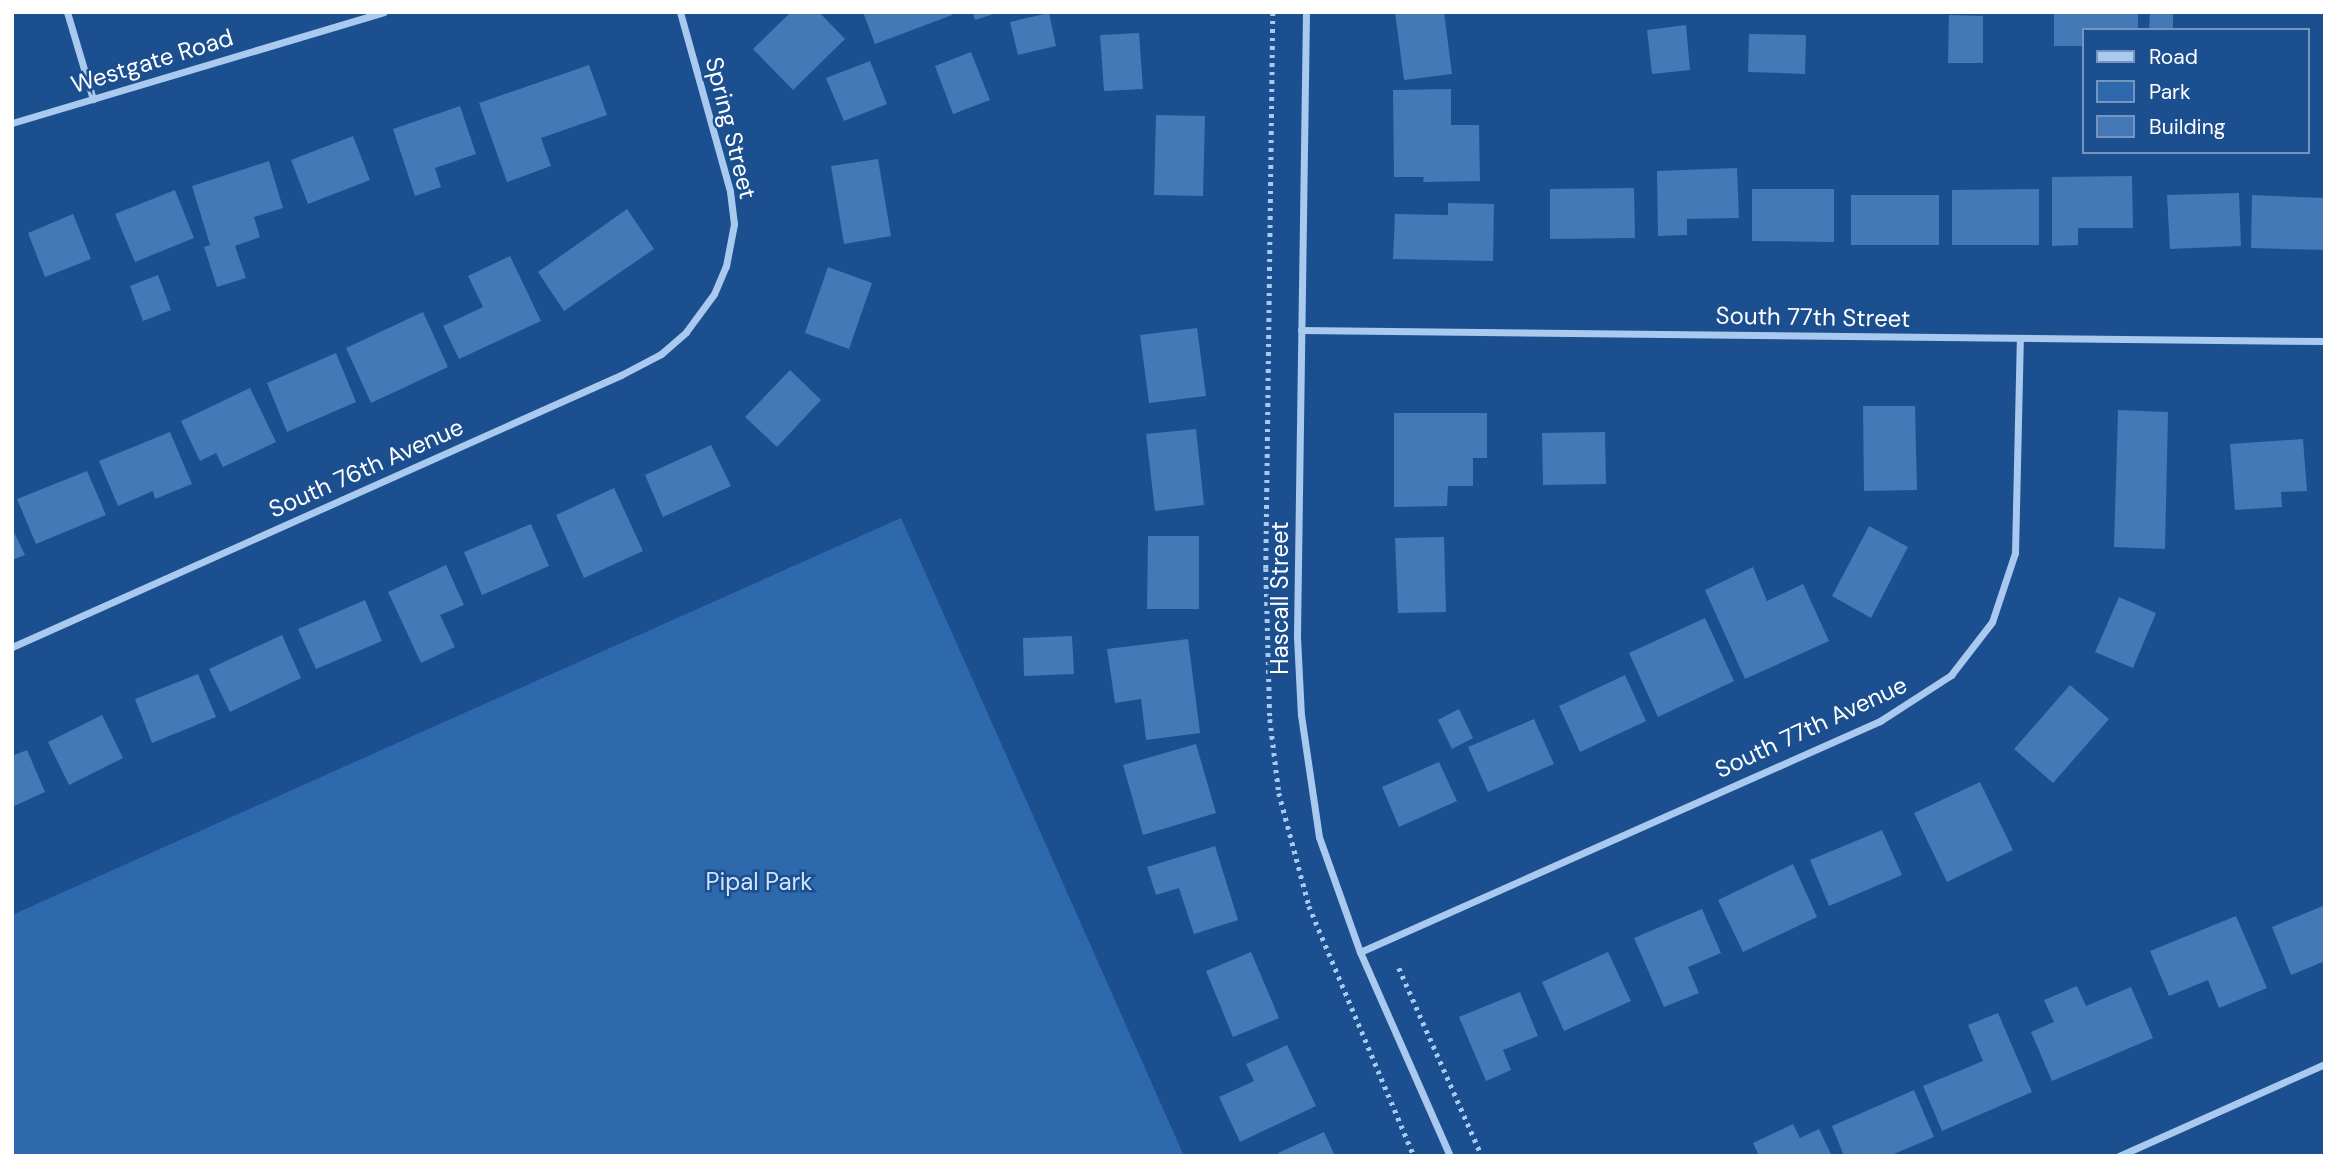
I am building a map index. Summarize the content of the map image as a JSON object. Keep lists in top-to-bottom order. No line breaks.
{"streets":{"street":["Westgate Road","Spring Street","South 77th Street","South 76th Avenue","Hascall Street","South 77th Avenue"]},"crossings":[["Spring Street","South 76th Avenue"],["South 77th Street","Hascall Street"],["South 77th Street","South 77th Avenue"],["Hascall Street","South 77th Avenue"]],"parks":["Pipal Park"],"legend":["Road","Park","Building"]}
